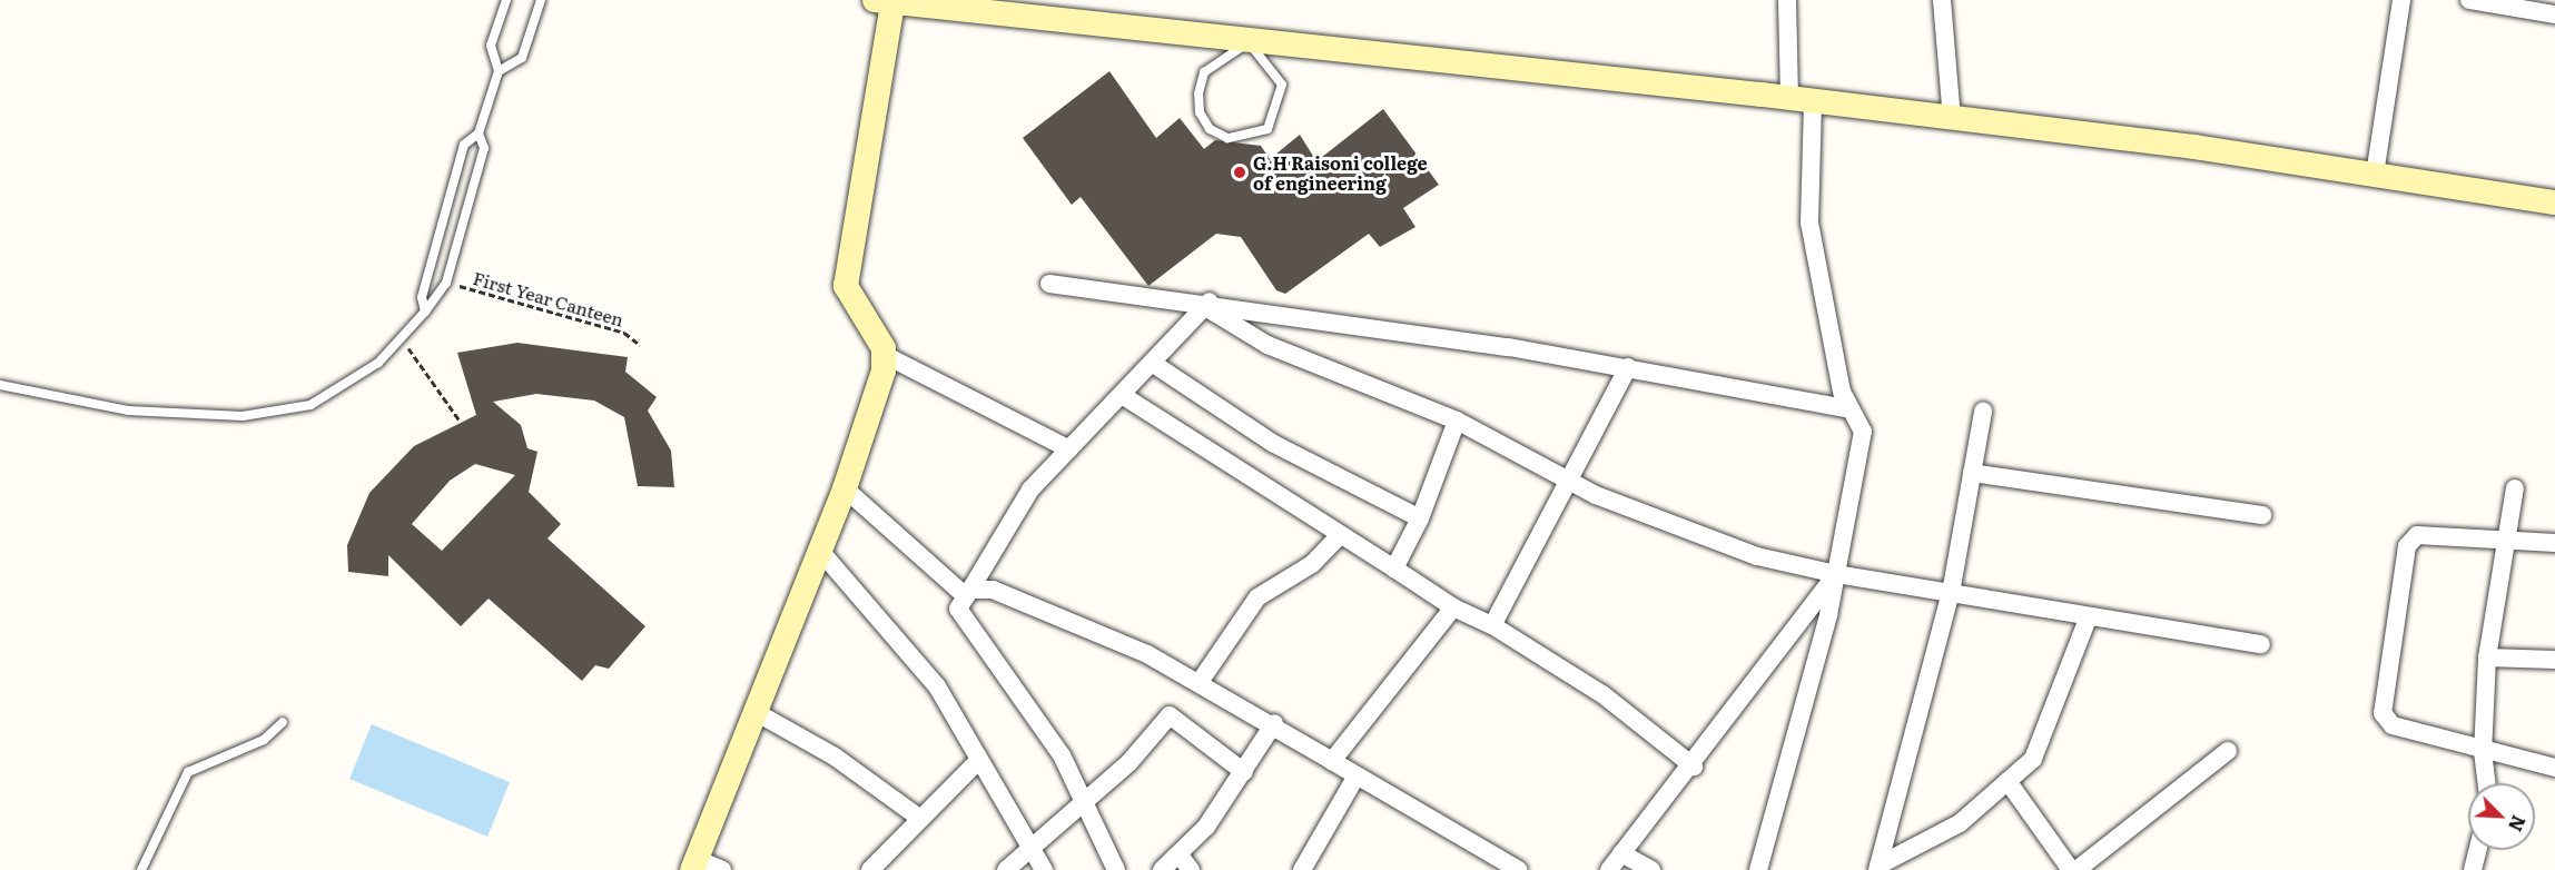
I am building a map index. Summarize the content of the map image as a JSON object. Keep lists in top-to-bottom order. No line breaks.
{"streets":{"path":["First Year Canteen"]},"places":["G.H Raisoni college of engineering"],"north":"bottom right"}
